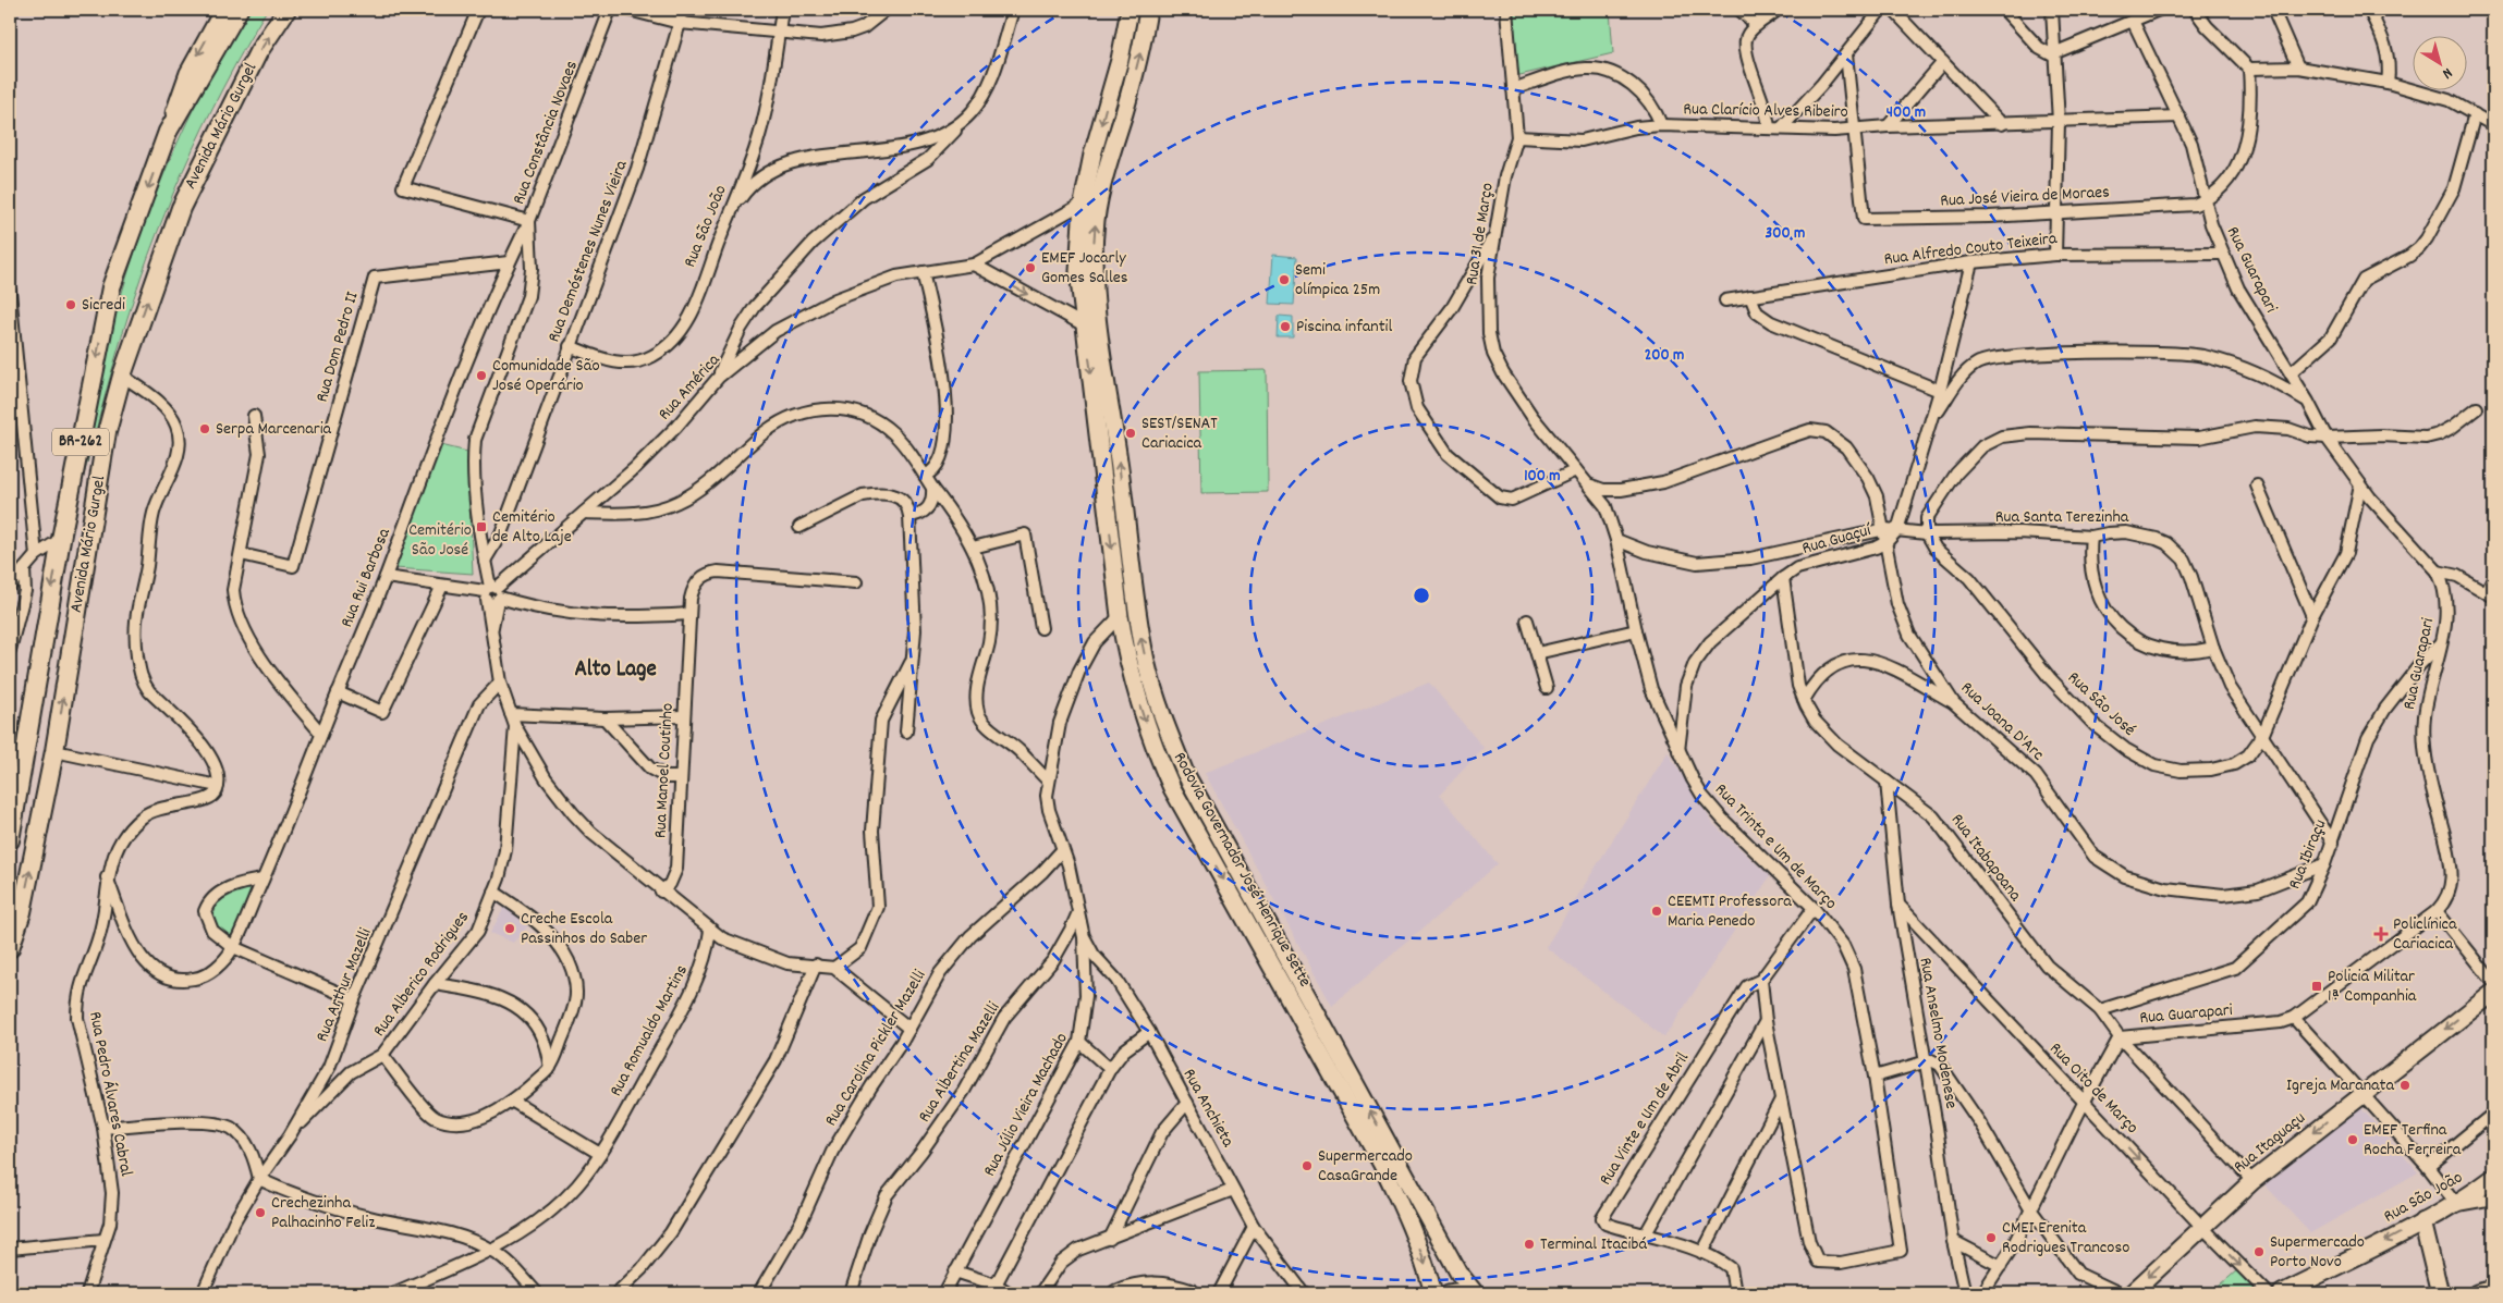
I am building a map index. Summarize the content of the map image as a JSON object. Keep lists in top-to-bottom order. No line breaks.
{"streets":{"main road":["Avenida Mário Gurgel","Rua São João","BR-262","Rodovia Governador José Henrique Sette","Rua Itaguaçu"],"street":["Rua Clarício Alves Ribeiro","Rua Constância Novaes","Rua José Vieira de Moraes","Rua 31 de Março","Rua Alfredo Couto Teixeira","Rua Demóstenes Nunes Vieira","Rua Guarapari","Rua Dom Pedro II","Rua América","Rua Santa Terezinha","Rua Guaçuí","Rua Rui Barbosa","Rua São José","Rua Joana D'Arc","Rua Manoel Coutinho","Rua Trinta e Um de Março","Rua Ibiraçu","Rua Itabapoana","Rua Alberico Rodrigues","Rua Arthur Mazelli","Rua Romualdo Martins","Rua Anselmo Modenese","Rua Carolina Pickler Mazelli","Rua Albertina Mazelli","Rua Oito de Março","Rua Pedro Álvares Cabral","Rua Júlio Vieira Machado","Rua Anchieta","Rua Vinte e Um de Abril"]},"crossings":[["Rua Clarício Alves Ribeiro","Rua José Vieira de Moraes"],["Rua Clarício Alves Ribeiro","Rua 31 de Março"],["Rua Clarício Alves Ribeiro","Rua Guarapari"],["Rua Constância Novaes","Rua Demóstenes Nunes Vieira"],["Rua Constância Novaes","Rua América"],["Rua Constância Novaes","Rua Rui Barbosa"],["Rua Constância Novaes","Rua Arthur Mazelli"],["Rua José Vieira de Moraes","Rua Guarapari"],["Rua São João","Rua Demóstenes Nunes Vieira"],["Rua 31 de Março","Rua Trinta e Um de Março"],["Rua Alfredo Couto Teixeira","Rua Guarapari"],["Rua Alfredo Couto Teixeira","Rua Guaçuí"],["Rua Guarapari","Rua São José"],["Rua Guarapari","Rua Ibiraçu"],["Rua Guarapari","Rua Itabapoana"],["Rua Dom Pedro II","Rua Rui Barbosa"],["Rua América","Rodovia Governador José Henrique Sette"],["Rua Santa Terezinha","Rua Guaçuí"],["Rua Santa Terezinha","Rua São José"],["Rua Santa Terezinha","Rua Joana D'Arc"],["Rua Santa Terezinha","Rua Trinta e Um de Março"],["Rua Santa Terezinha","Rua Ibiraçu"],["Rua Guaçuí","Rua Joana D'Arc"],["Rua Guaçuí","Rua Trinta e Um de Março"],["Rua Guaçuí","Rua Itabapoana"],["Rua Rui Barbosa","Rua Pedro Álvares Cabral"],["Rua Joana D'Arc","Rua Trinta e Um de Março"],["Rua Joana D'Arc","Rua Ibiraçu"],["Rua Trinta e Um de Março","Rua Vinte e Um de Abril"],["Rua Ibiraçu","Rua Itabapoana"],["Rua Itabapoana","Rua Anselmo Modenese"],["Rua Itabapoana","Rua Itaguaçu"],["Rodovia Governador José Henrique Sette","Rua Júlio Vieira Machado"],["Rua Alberico Rodrigues","Rua Arthur Mazelli"],["Rua Anselmo Modenese","Rua Oito de Março"],["Rua Carolina Pickler Mazelli","Rua Júlio Vieira Machado"],["Rua Albertina Mazelli","Rua Júlio Vieira Machado"],["Rua Oito de Março","Rua Itaguaçu"],["Rua Júlio Vieira Machado","Rua Anchieta"]],"one_way":["Rua Oito de Março","Rua Itaguaçu"],"districts":["Alto Lage"],"parks":["Cemitério São José"],"places":{"other":["EMEF Jocarly Gomes Salles","Semi olímpica 25m","Sicredi","Piscina infantil","Comunidade São José Operário","Serpa Marcenaria","SEST/SENAT Cariacica","CEEMTI Professora Maria Penedo","Creche Escola Passinhos do Saber","Igreja Maranata","EMEF Terfina Rocha Ferreira","Supermercado CasaGrande","Crechezinha Palhacinho Feliz","CMEI Erenita Rodrigues Trancoso","Terminal Itacibá","Supermercado Porto Novo"],"transit":["Cemitério de Alto Laje","Policia Militar 1ª Companhia"],"health":["Policlínica Cariacica"]},"north":"bottom right","rings":["400 m","300 m","200 m","100 m"]}
